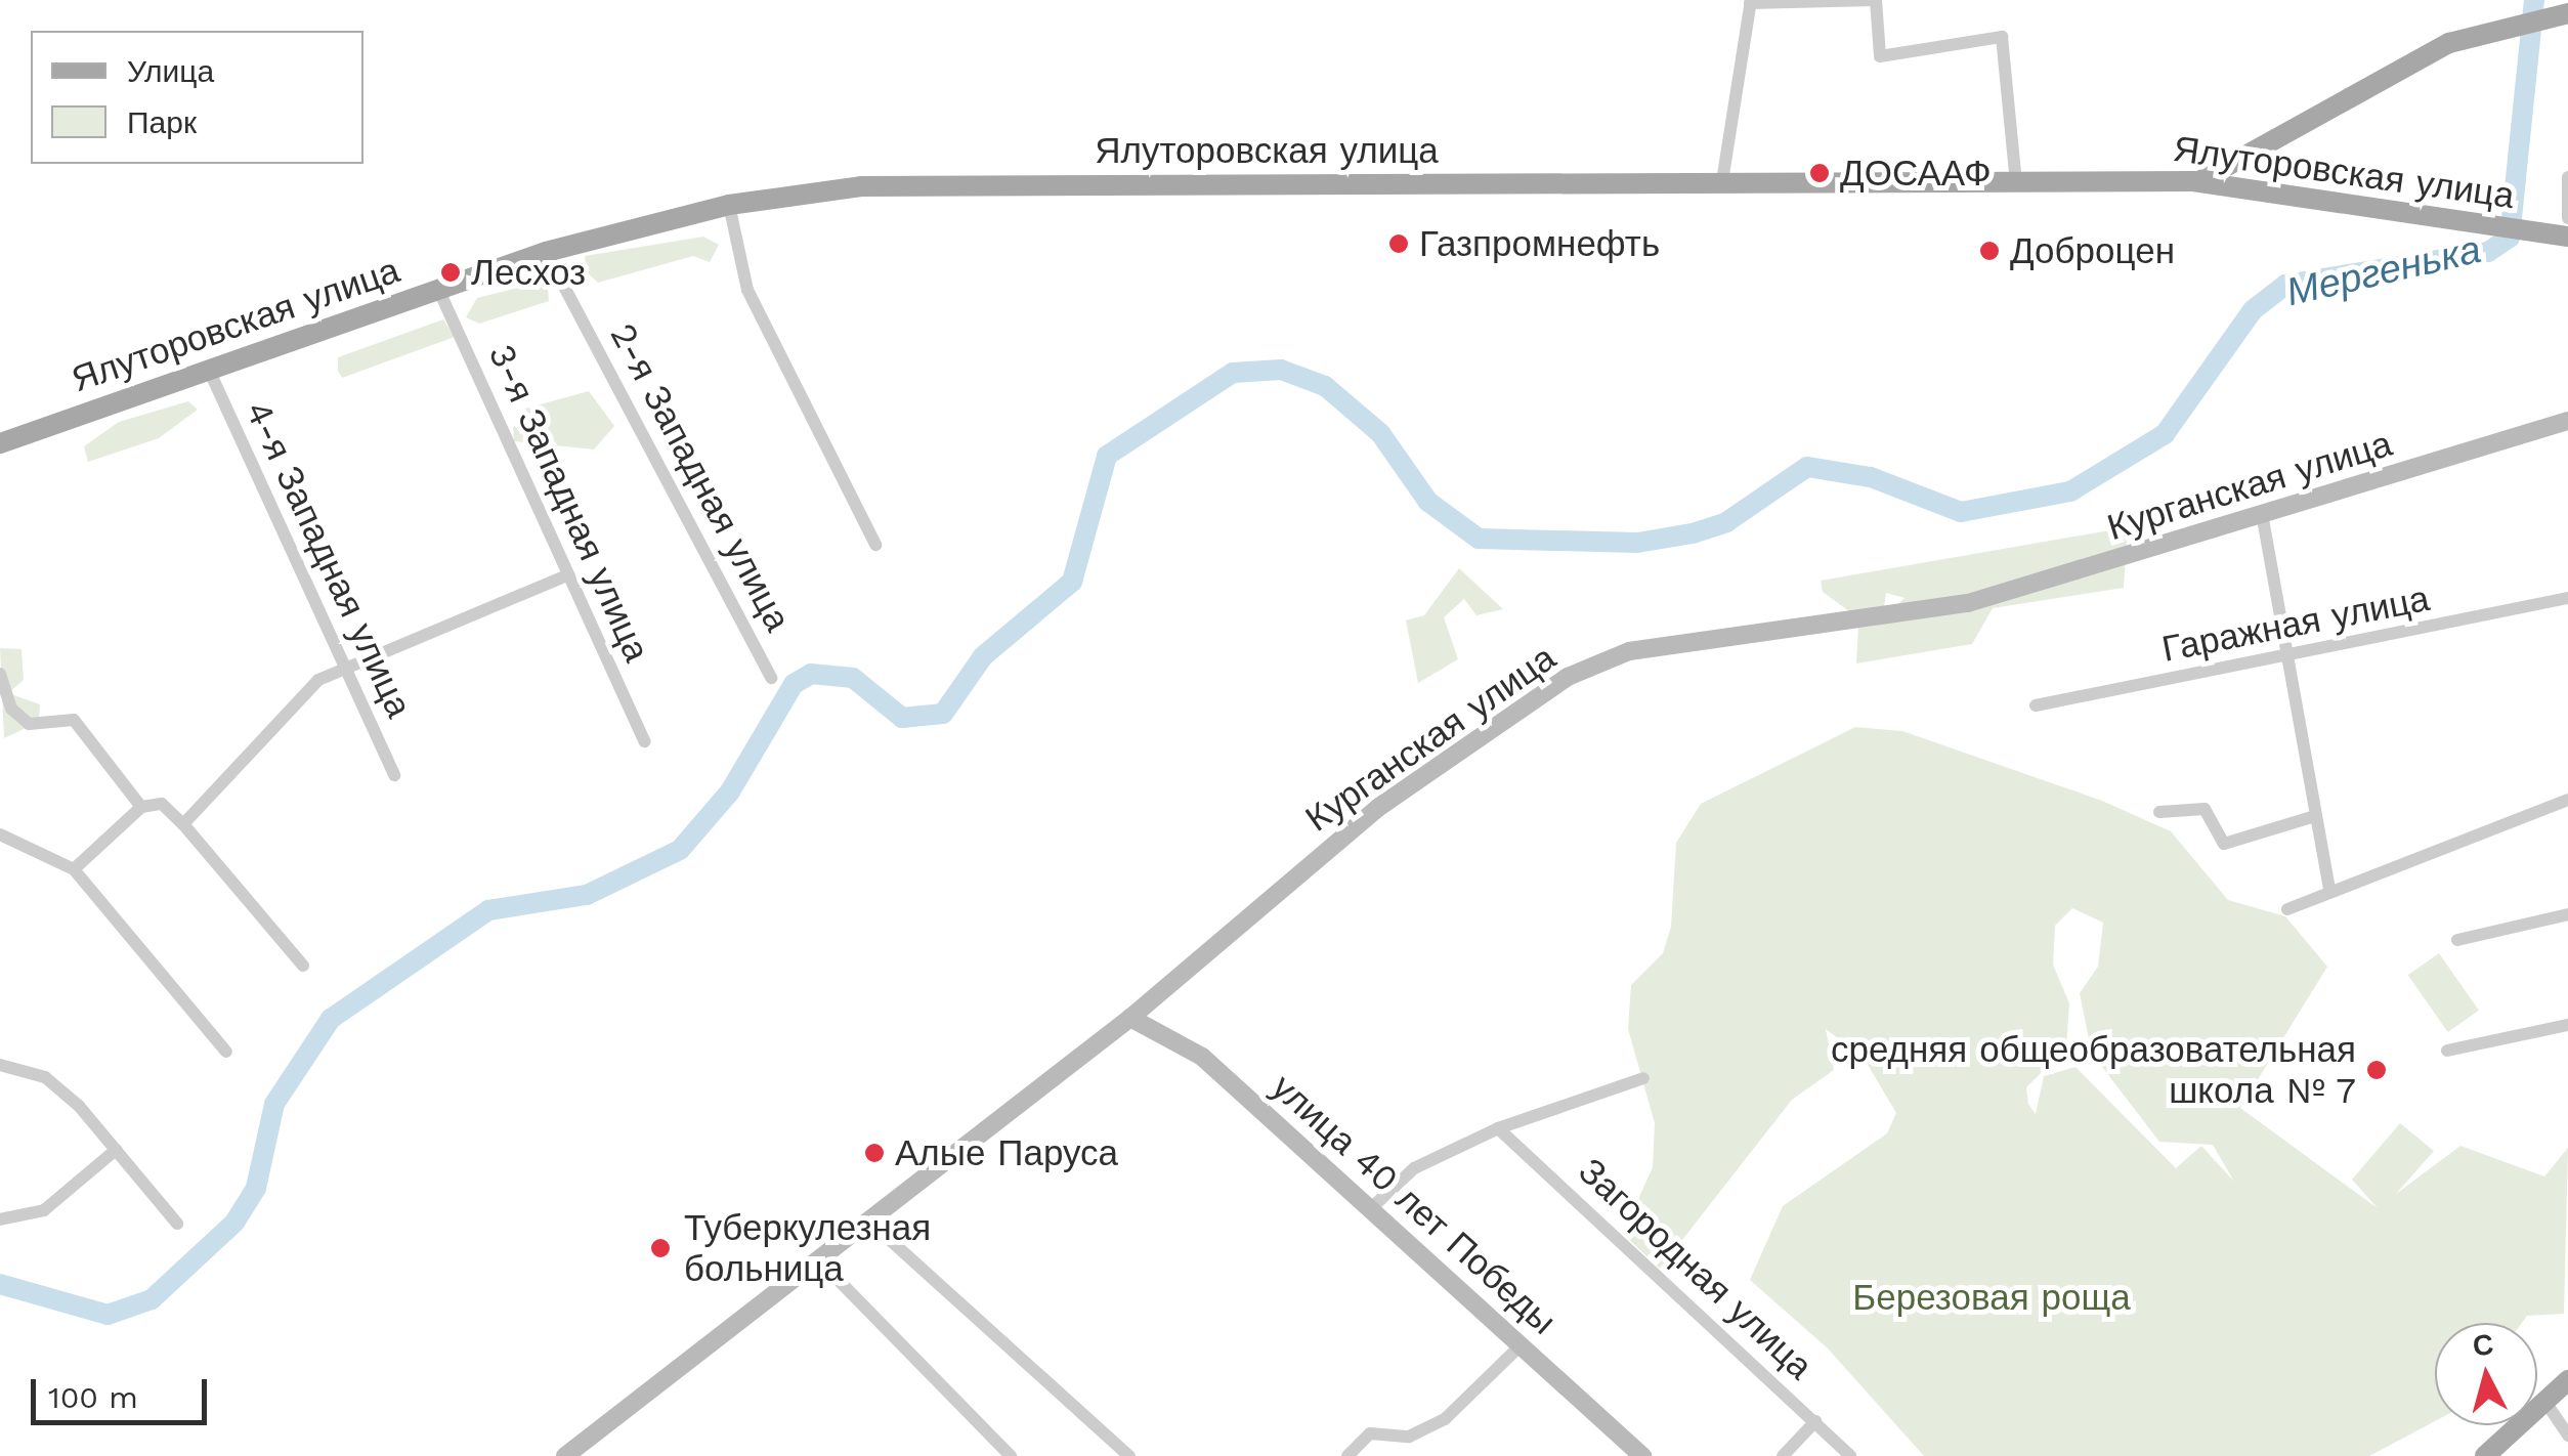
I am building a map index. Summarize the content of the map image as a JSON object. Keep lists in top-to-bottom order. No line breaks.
{"streets":{"main road":["Ялуторовская улица","Курганская улица","улица 40 лет Победы"],"street":["2-я Западная улица","3-я Западная улица","4-я Западная улица","Гаражная улица","Загородная улица"]},"crossings":[["Ялуторовская улица","2-я Западная улица"],["Ялуторовская улица","3-я Западная улица"],["Ялуторовская улица","4-я Западная улица"],["Курганская улица","улица 40 лет Победы"]],"water":["Мергенька"],"parks":["Березовая роща"],"places":["ДОСААФ","Газпромнефть","Доброцен","Лесхоз","средняя общеобразовательная школа № 7","Алые Паруса","Туберкулезная больница"],"legend":["Улица","Парк"],"scale_bar":"100 m","north":"top"}
